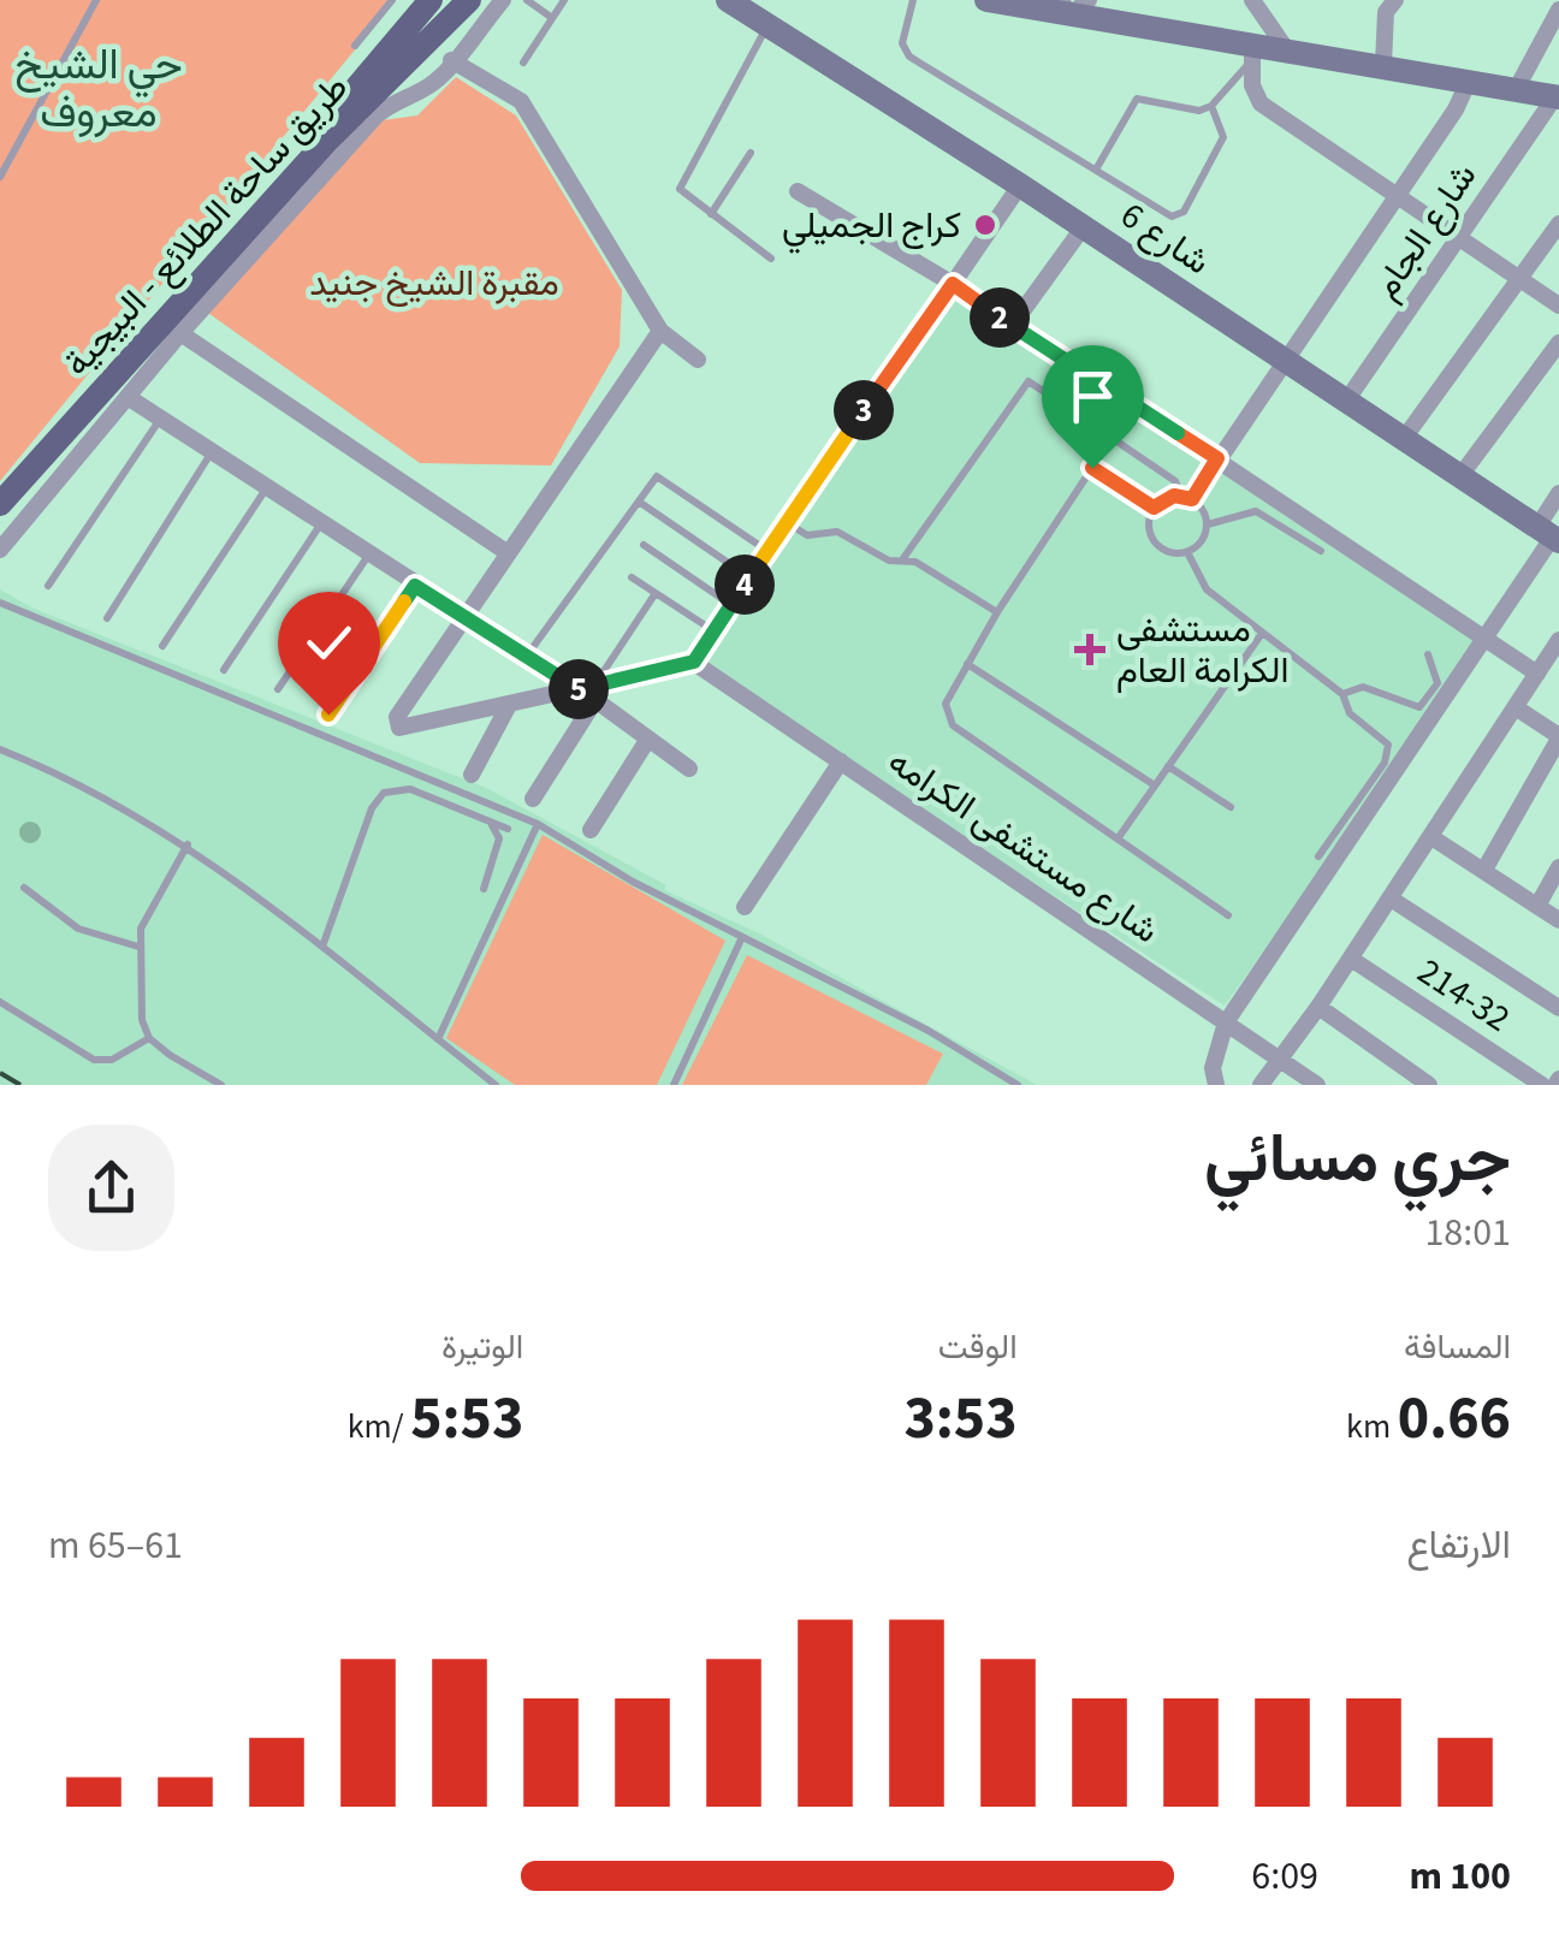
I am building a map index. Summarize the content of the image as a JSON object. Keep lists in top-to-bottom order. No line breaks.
{"streets":{"main road":["طريق ساحة الطلائع - البيجية"],"street":["شارع الجام","شارع 6","شارع مستشفى الكرامه","214-32"]},"crossings":[["شارع الجام","شارع 6"]],"districts":["حي الشيخ معروف"],"parks":["مقبرة الشيخ جنيد"],"places":{"other":["كراج الجميلي"],"health":["مستشفى الكرامة العام"]},"page":{"pins":["2","3","4","5"],"heading":["جري مسائي","18:01"],"stats":[["المسافة","0.66 km"],["الوقت","3:53"],["الوتيرة","5:53 /km"]],"chart":["الارتفاع","61–65 m"],"list":[{"name":"100 m","note":"6:09"}]}}
